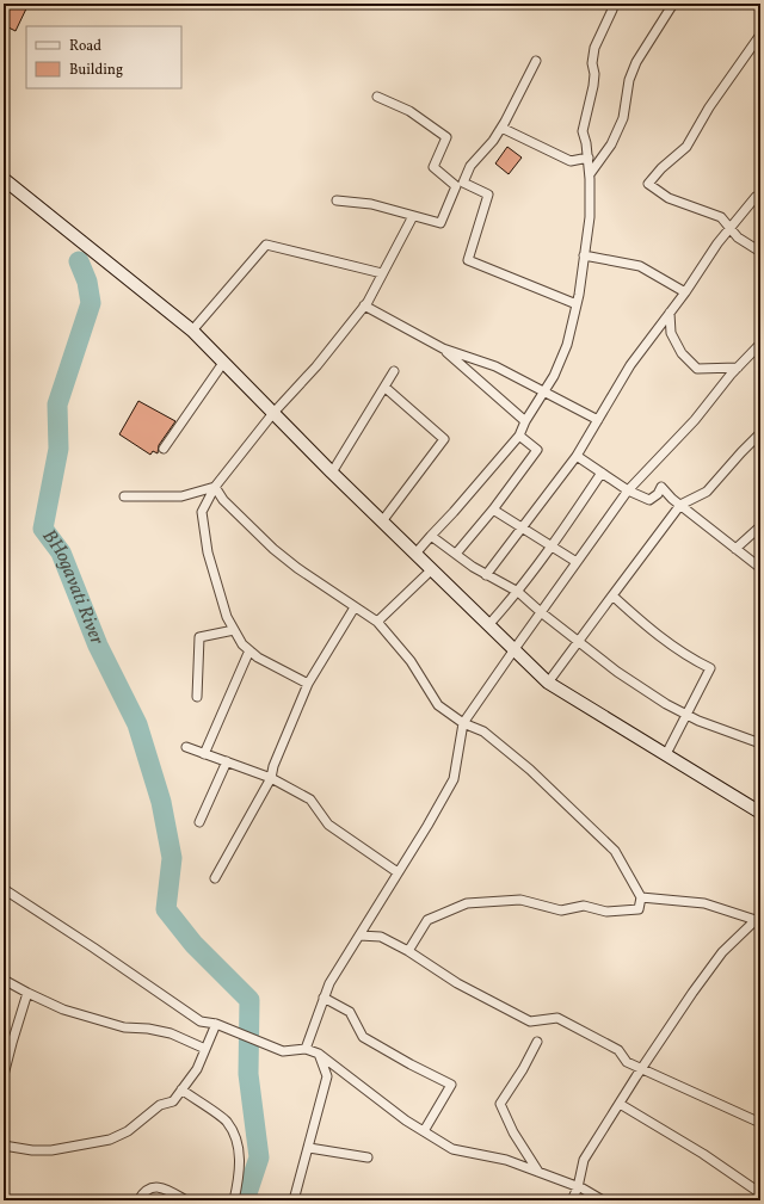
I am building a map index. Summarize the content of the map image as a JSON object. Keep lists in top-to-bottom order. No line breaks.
{"water":["BHogavati River"],"legend":["Road","Building"]}
